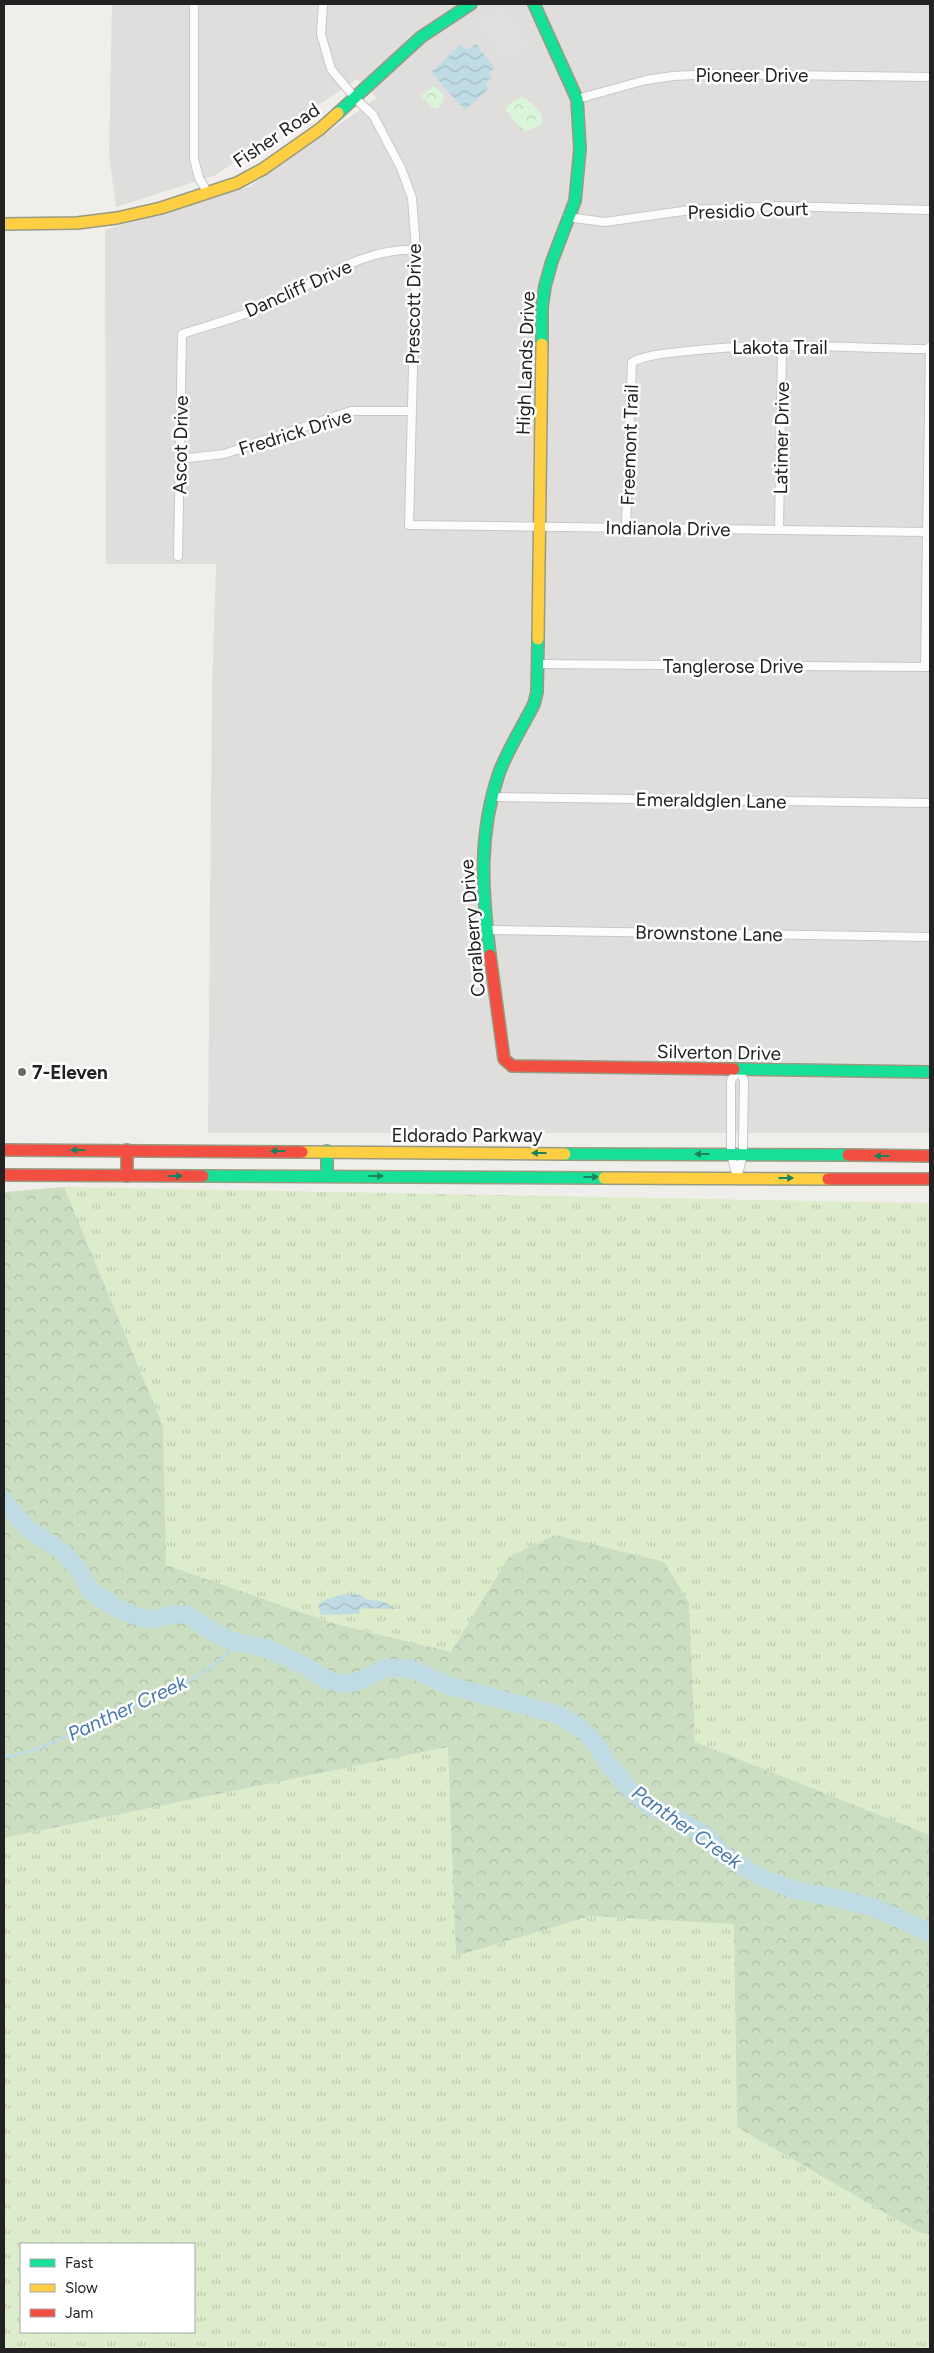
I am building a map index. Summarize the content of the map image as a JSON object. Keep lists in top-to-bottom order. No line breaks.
{"streets":{"street":["Pioneer Drive","Fisher Road","Presidio Court","Dancliff Drive","Prescott Drive","Lakota Trail","High Lands Drive","Fredrick Drive","Latimer Drive","Ascot Drive","Freemont Trail","Indianola Drive","Tanglerose Drive","Emeraldglen Lane","Coralberry Drive","Brownstone Lane","Silverton Drive","Eldorado Parkway"]},"crossings":[["Pioneer Drive","High Lands Drive"],["Fisher Road","Prescott Drive"],["Presidio Court","High Lands Drive"],["Dancliff Drive","Prescott Drive"],["Dancliff Drive","Ascot Drive"],["Prescott Drive","Fredrick Drive"],["Prescott Drive","Indianola Drive"],["Lakota Trail","Latimer Drive"],["Lakota Trail","Freemont Trail"],["High Lands Drive","Indianola Drive"],["High Lands Drive","Coralberry Drive"],["Fredrick Drive","Ascot Drive"],["Latimer Drive","Indianola Drive"],["Freemont Trail","Indianola Drive"],["Indianola Drive","Coralberry Drive"],["Tanglerose Drive","Coralberry Drive"],["Emeraldglen Lane","Coralberry Drive"],["Coralberry Drive","Brownstone Lane"],["Coralberry Drive","Silverton Drive"]],"water":["Panther Creek"],"places":["7-Eleven"],"legend":["Fast","Slow","Jam"]}
